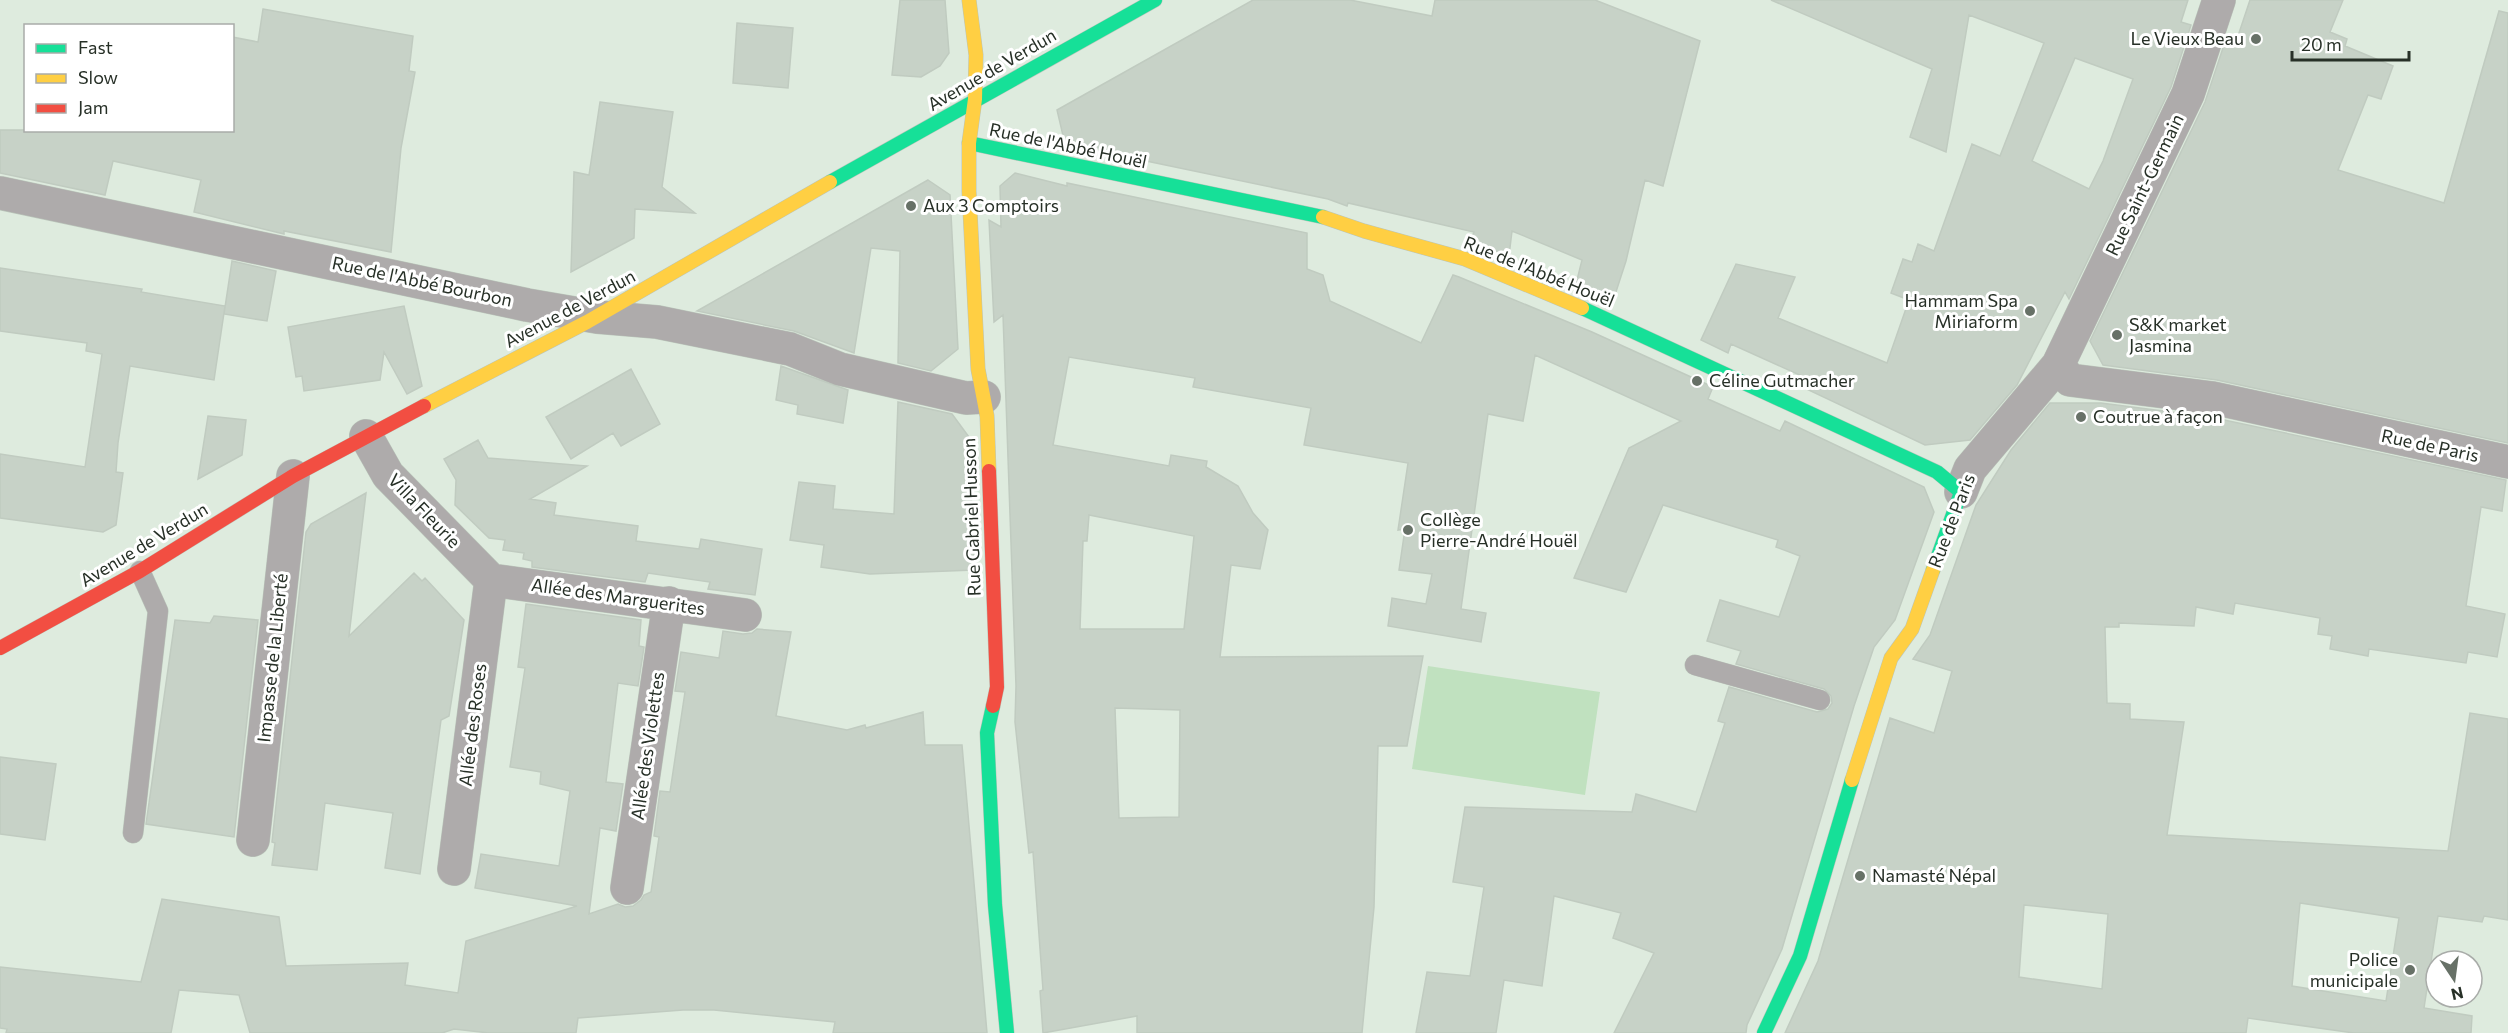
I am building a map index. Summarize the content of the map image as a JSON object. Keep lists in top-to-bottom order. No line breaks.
{"streets":{"street":["Avenue de Verdun","Rue de l'Abbé Houël","Rue Saint-Germain","Rue de l'Abbé Bourbon","Rue de Paris","Villa Fleurie","Rue Gabriel Husson","Allée des Marguerites","Impasse de la Liberté","Allée des Roses","Allée des Violettes"]},"crossings":[["Avenue de Verdun","Rue de l'Abbé Bourbon"],["Avenue de Verdun","Villa Fleurie"],["Avenue de Verdun","Rue Gabriel Husson"],["Avenue de Verdun","Impasse de la Liberté"],["Rue de l'Abbé Houël","Rue de Paris"],["Rue de l'Abbé Houël","Rue Gabriel Husson"],["Rue Saint-Germain","Rue de Paris"],["Rue de l'Abbé Bourbon","Rue Gabriel Husson"],["Villa Fleurie","Allée des Marguerites"],["Villa Fleurie","Allée des Roses"],["Allée des Marguerites","Allée des Roses"],["Allée des Marguerites","Allée des Violettes"]],"places":["Le Vieux Beau","Aux 3 Comptoirs","Hammam Spa Miriaform","S&K market Jasmina","Céline Gutmacher","Coutrue à façon","Collège Pierre-André Houël","Namasté Népal","Police municipale"],"legend":["Fast","Slow","Jam"],"scale_bar":"20 m","north":"bottom"}
